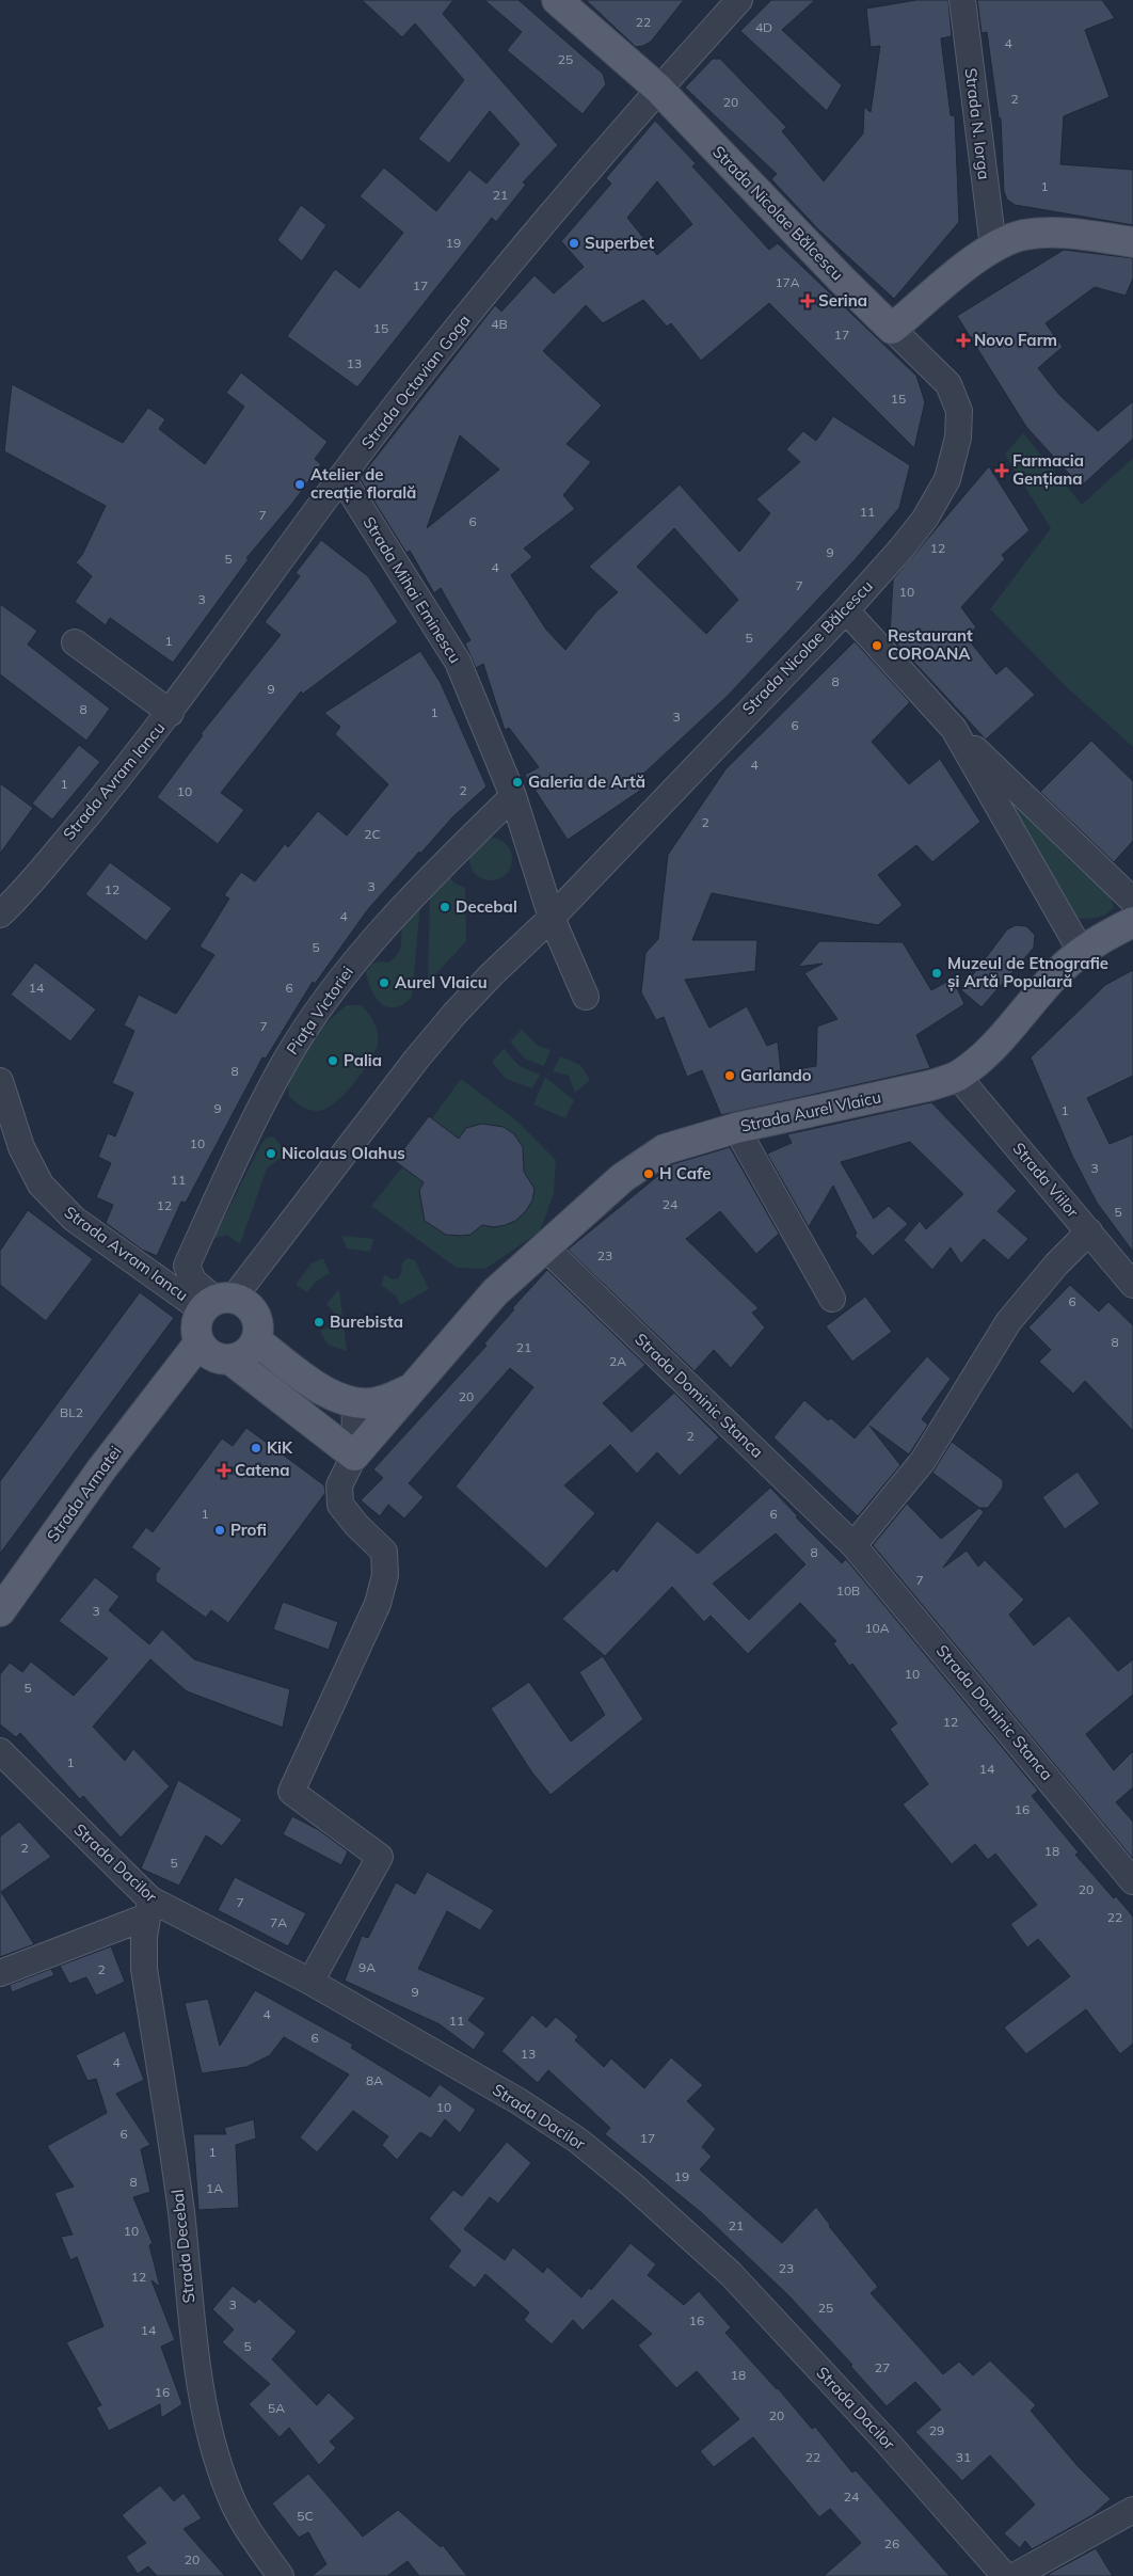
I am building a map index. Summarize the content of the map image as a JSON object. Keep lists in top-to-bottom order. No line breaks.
{"streets":{"main road":["Strada Nicolae Bălcescu","Strada Aurel Vlaicu","Strada Armatei"],"street":["Strada N. Iorga","Strada Octavian Goga","Strada Mihai Eminescu","Strada Avram Iancu","Piața Victoriei","Strada Viilor","Strada Dominic Stanca","Strada Dacilor","Strada Decebal"]},"crossings":[["Strada Nicolae Bălcescu","Strada Octavian Goga"],["Strada Nicolae Bălcescu","Strada Mihai Eminescu"],["Strada Nicolae Bălcescu","Strada Avram Iancu"],["Strada Nicolae Bălcescu","Strada Armatei"],["Strada Octavian Goga","Strada Mihai Eminescu"],["Strada Octavian Goga","Strada Avram Iancu"],["Strada Mihai Eminescu","Piața Victoriei"],["Strada Avram Iancu","Strada Armatei"],["Strada Aurel Vlaicu","Strada Viilor"],["Strada Aurel Vlaicu","Strada Dominic Stanca"],["Strada Dacilor","Strada Decebal"]],"places":{"other":["Superbet","Atelier de creație florală","Restaurant COROANA","Galeria de Artă","Decebal","Muzeul de Etnografie și Artă Populară","Aurel Vlaicu","Palia","Garlando","Nicolaus Olahus","H Cafe","Burebista","KiK","Profi"],"health":["Serina","Novo Farm","Farmacia Gențiana","Catena"]},"house_numbers":["22","4D","4","25","2","20","1","21","19","17A","17","4B","15","17","13","15","11","7","6","12","9","5","4","7","10","3","5","1","8","9","8","1","3","6","4","1","2","10","2","2C","3","12","4","5","14","6","7","8","9","1","10","3","11","24","12","5","23","6","8","21","2A","20","BL2","2","1","6","8","7","10B","3","10A","10","5","12","1","14","16","2","18","5","20","7","22","7A","9A","2","9","4","11","6","13","4","8A","10","6","17","1","19","8","1A","21","10","23","12","3","25","16","14","5","27","18","16","5A","20","29","22","31","24","5C","26","20"]}
